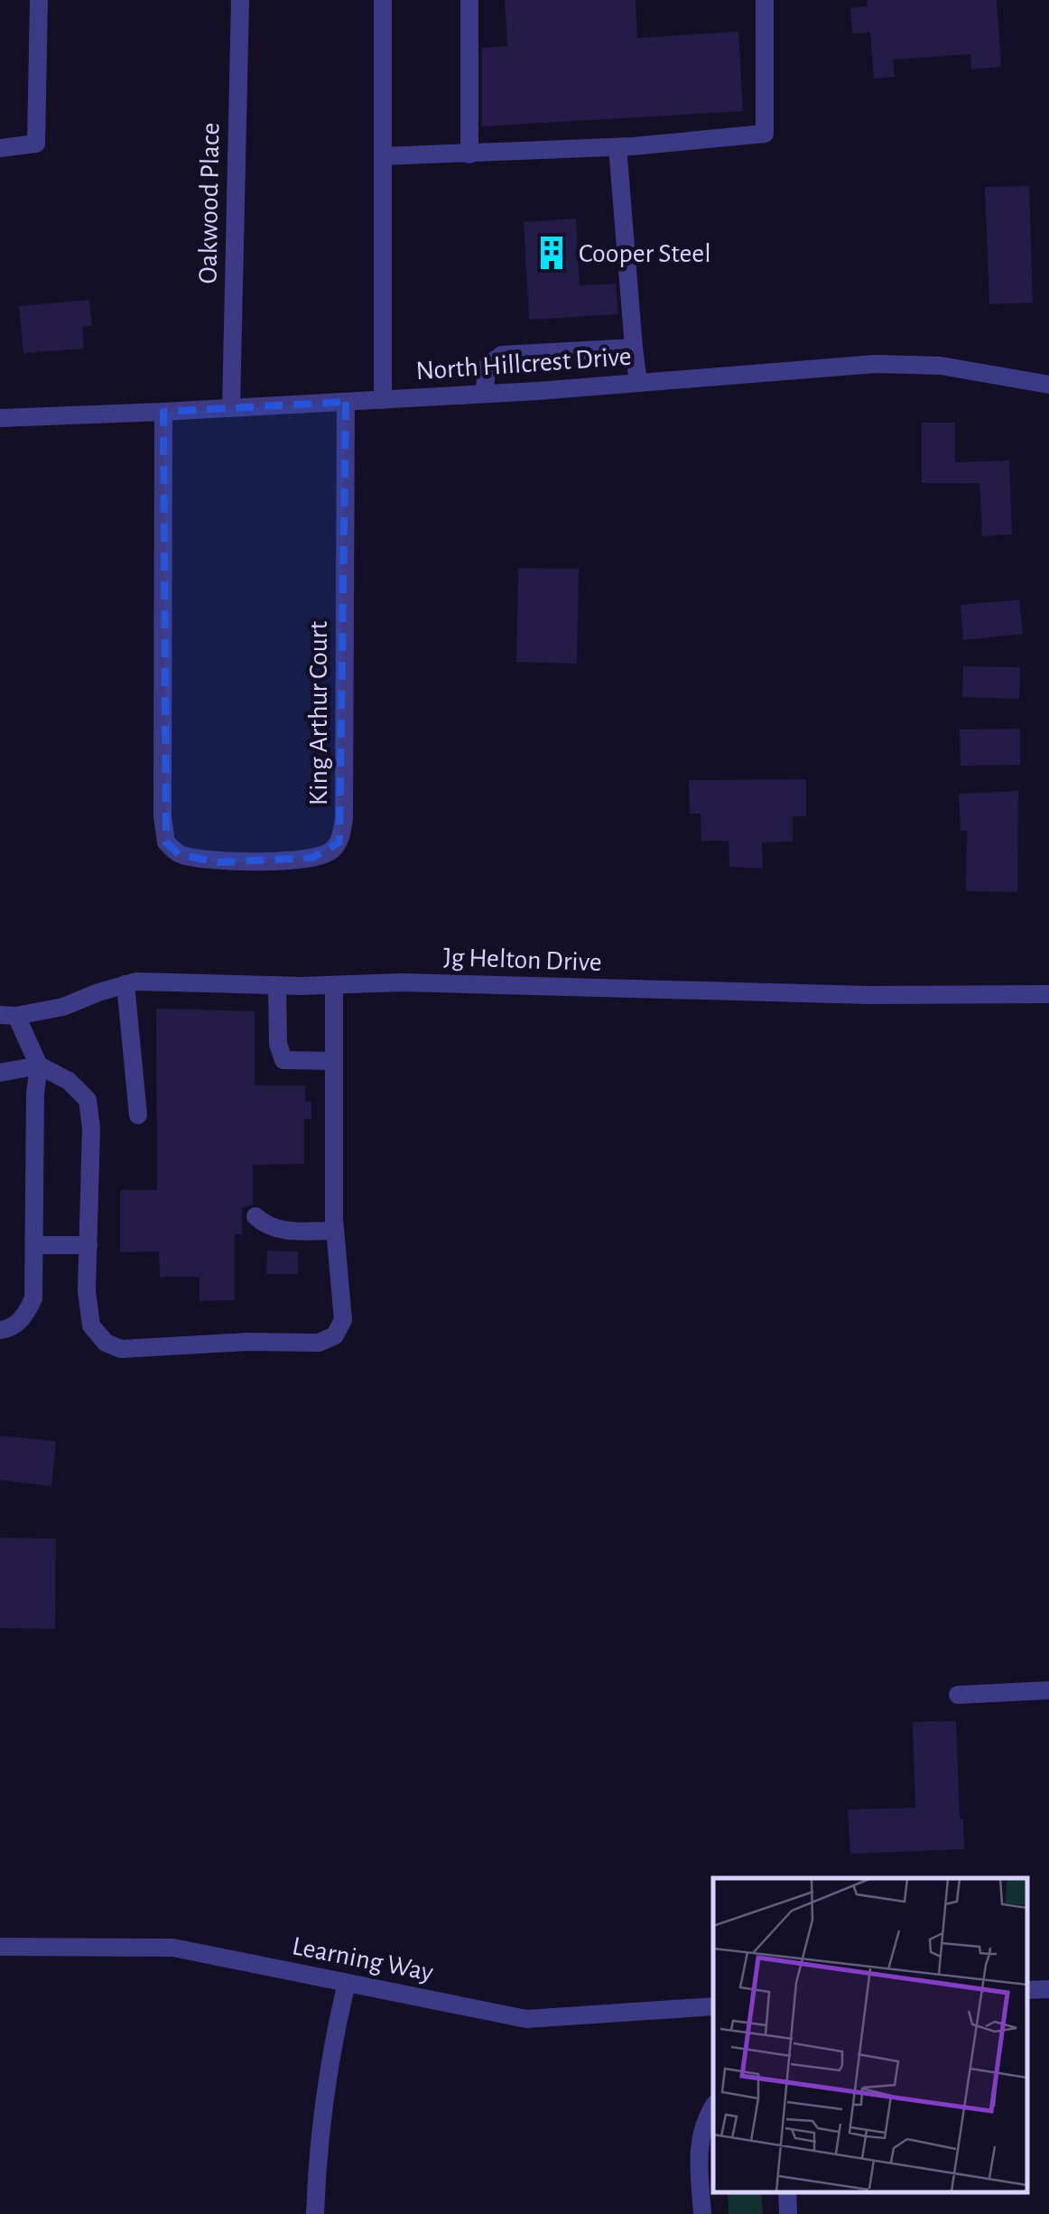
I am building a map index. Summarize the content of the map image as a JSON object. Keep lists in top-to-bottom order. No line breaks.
{"streets":{"street":["Oakwood Place","North Hillcrest Drive","King Arthur Court","Jg Helton Drive","Learning Way"]},"crossings":[["Oakwood Place","North Hillcrest Drive"],["North Hillcrest Drive","King Arthur Court"]],"places":{"building":["Cooper Steel"]}}
